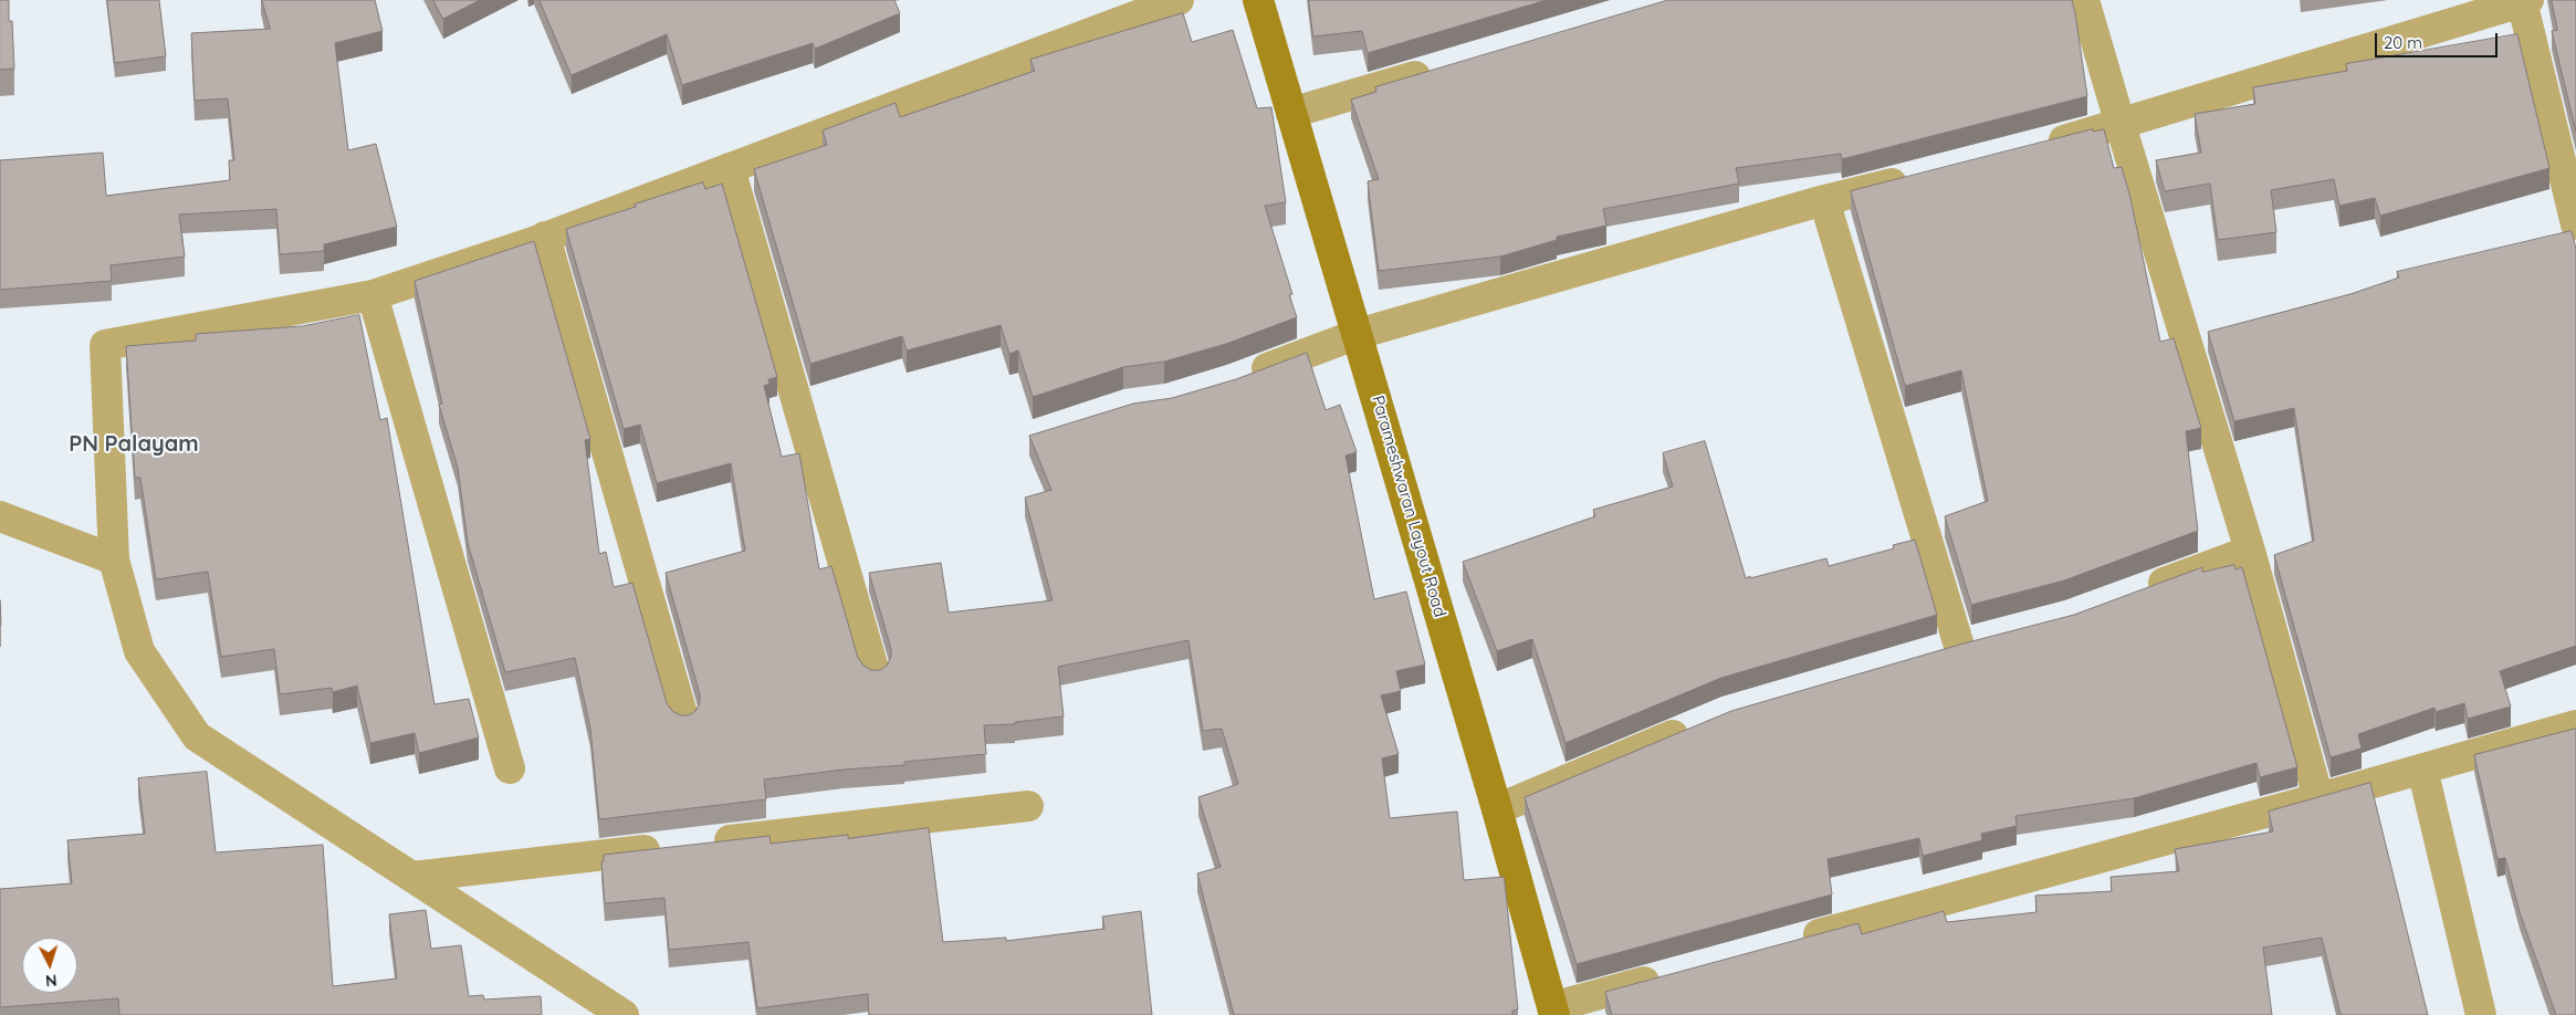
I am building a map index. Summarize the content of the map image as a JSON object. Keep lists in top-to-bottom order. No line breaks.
{"streets":{"street":["Parameshwaran Layout Road"]},"districts":["PN Palayam"],"scale_bar":"20 m","north":"bottom"}
